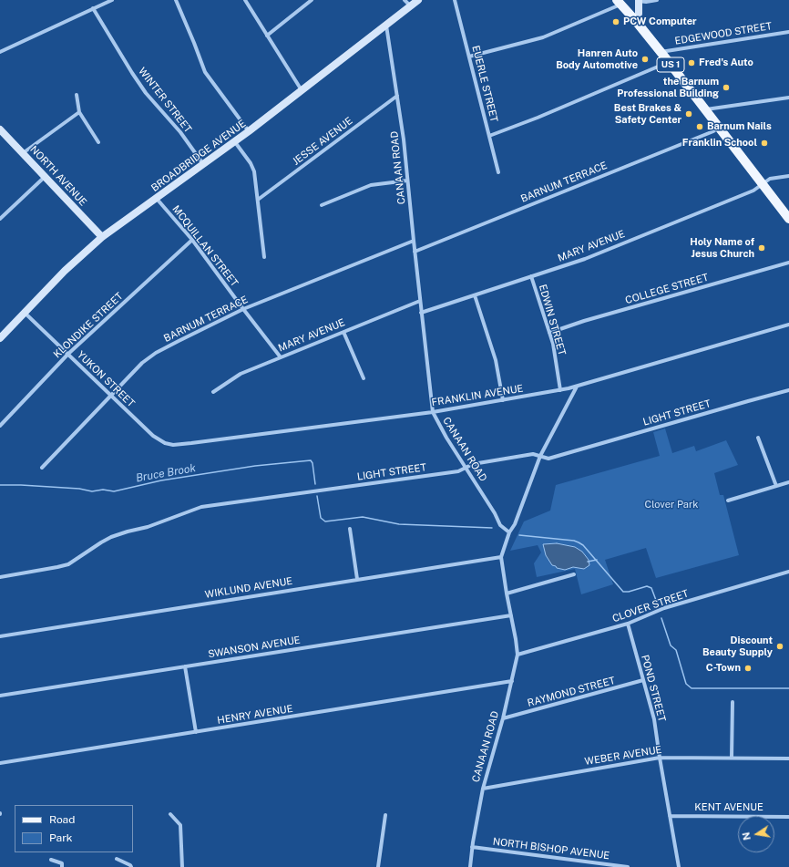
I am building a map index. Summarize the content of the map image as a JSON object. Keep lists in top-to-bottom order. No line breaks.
{"streets":{"main road":["US 1","BROADBRIDGE AVENUE","NORTH AVENUE"],"street":["EDGEWOOD STREET","EUERLE STREET","WINTER STREET","JESSE AVENUE","CANAAN ROAD","BARNUM TERRACE","MCQUILLAN STREET","MARY AVENUE","COLLEGE STREET","EDWIN STREET","KLONDIKE STREET","YUKON STREET","FRANKLIN AVENUE","LIGHT STREET","WIKLUND AVENUE","CLOVER STREET","SWANSON AVENUE","POND STREET","RAYMOND STREET","HENRY AVENUE","WEBER AVENUE","KENT AVENUE","NORTH BISHOP AVENUE"]},"crossings":[["EDGEWOOD STREET","US 1"],["US 1","BARNUM TERRACE"],["US 1","MARY AVENUE"],["WINTER STREET","BROADBRIDGE AVENUE"],["JESSE AVENUE","CANAAN ROAD"],["BROADBRIDGE AVENUE","CANAAN ROAD"],["BROADBRIDGE AVENUE","NORTH AVENUE"],["BROADBRIDGE AVENUE","MCQUILLAN STREET"],["BROADBRIDGE AVENUE","YUKON STREET"],["CANAAN ROAD","BARNUM TERRACE"],["CANAAN ROAD","MARY AVENUE"],["CANAAN ROAD","FRANKLIN AVENUE"],["CANAAN ROAD","LIGHT STREET"],["CANAAN ROAD","WIKLUND AVENUE"],["CANAAN ROAD","CLOVER STREET"],["CANAAN ROAD","SWANSON AVENUE"],["CANAAN ROAD","RAYMOND STREET"],["CANAAN ROAD","HENRY AVENUE"],["CANAAN ROAD","WEBER AVENUE"],["CANAAN ROAD","NORTH BISHOP AVENUE"],["BARNUM TERRACE","MCQUILLAN STREET"],["BARNUM TERRACE","YUKON STREET"],["MCQUILLAN STREET","MARY AVENUE"],["MCQUILLAN STREET","KLONDIKE STREET"],["MARY AVENUE","EDWIN STREET"],["COLLEGE STREET","EDWIN STREET"],["EDWIN STREET","FRANKLIN AVENUE"],["KLONDIKE STREET","YUKON STREET"],["YUKON STREET","FRANKLIN AVENUE"],["CLOVER STREET","POND STREET"],["POND STREET","RAYMOND STREET"],["POND STREET","WEBER AVENUE"],["POND STREET","KENT AVENUE"]],"water":["Bruce Brook"],"parks":["Clover Park"],"places":["PCW Computer","Hanren Auto Body Automotive","Fred's Auto","the Barnum Professional Building","Best Brakes & Safety Center","Barnum Nails","Franklin School","Holy Name of Jesus Church","Discount Beauty Supply","C-Town"],"legend":["Road","Park"],"north":"left"}
